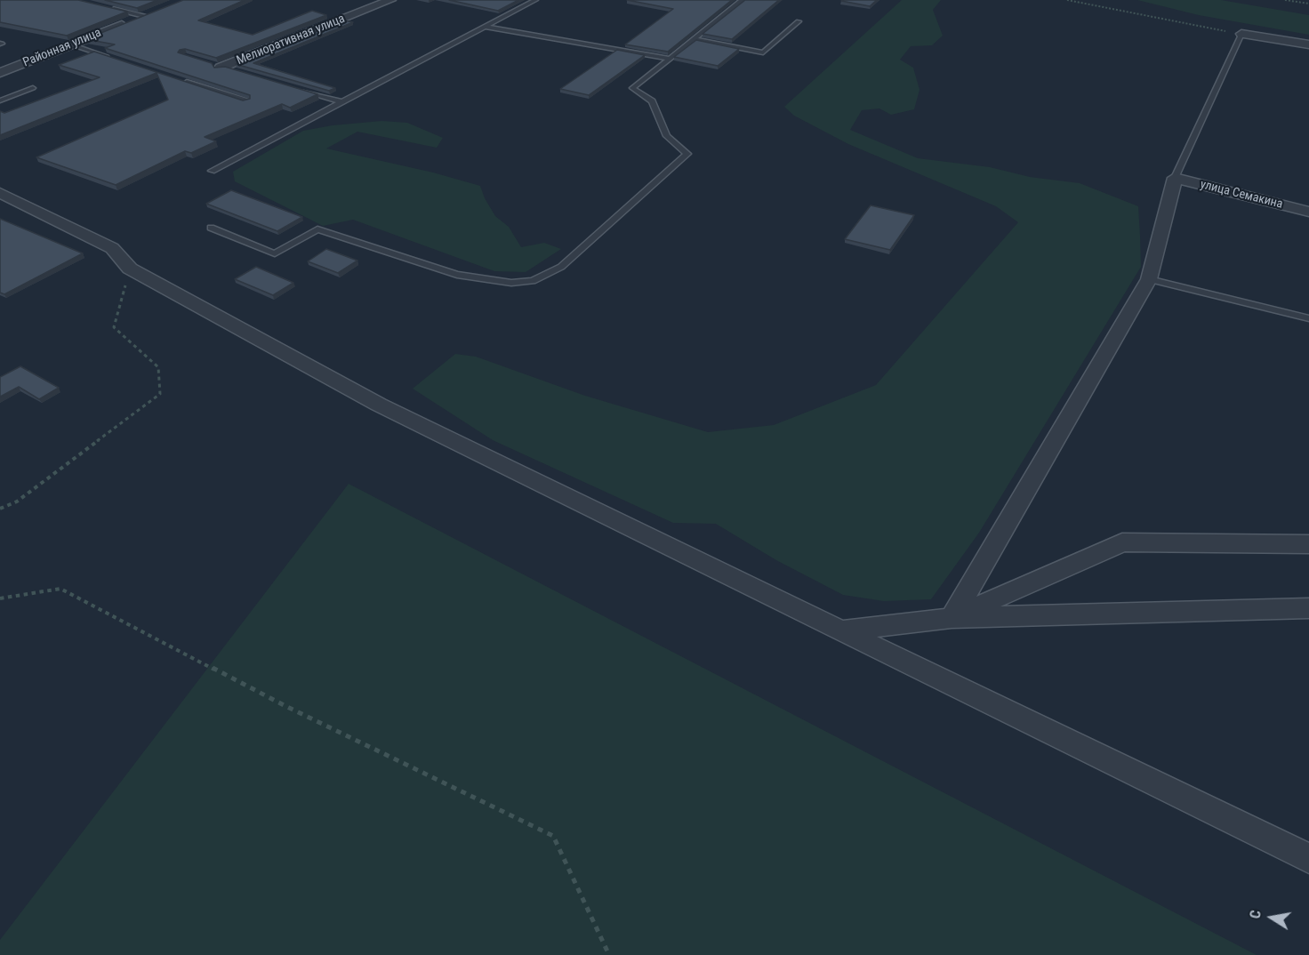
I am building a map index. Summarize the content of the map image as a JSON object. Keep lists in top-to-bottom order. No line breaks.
{"streets":{"street":["Мелиоративная улица","Районная улица","улица Семакина"]},"north":"left"}
